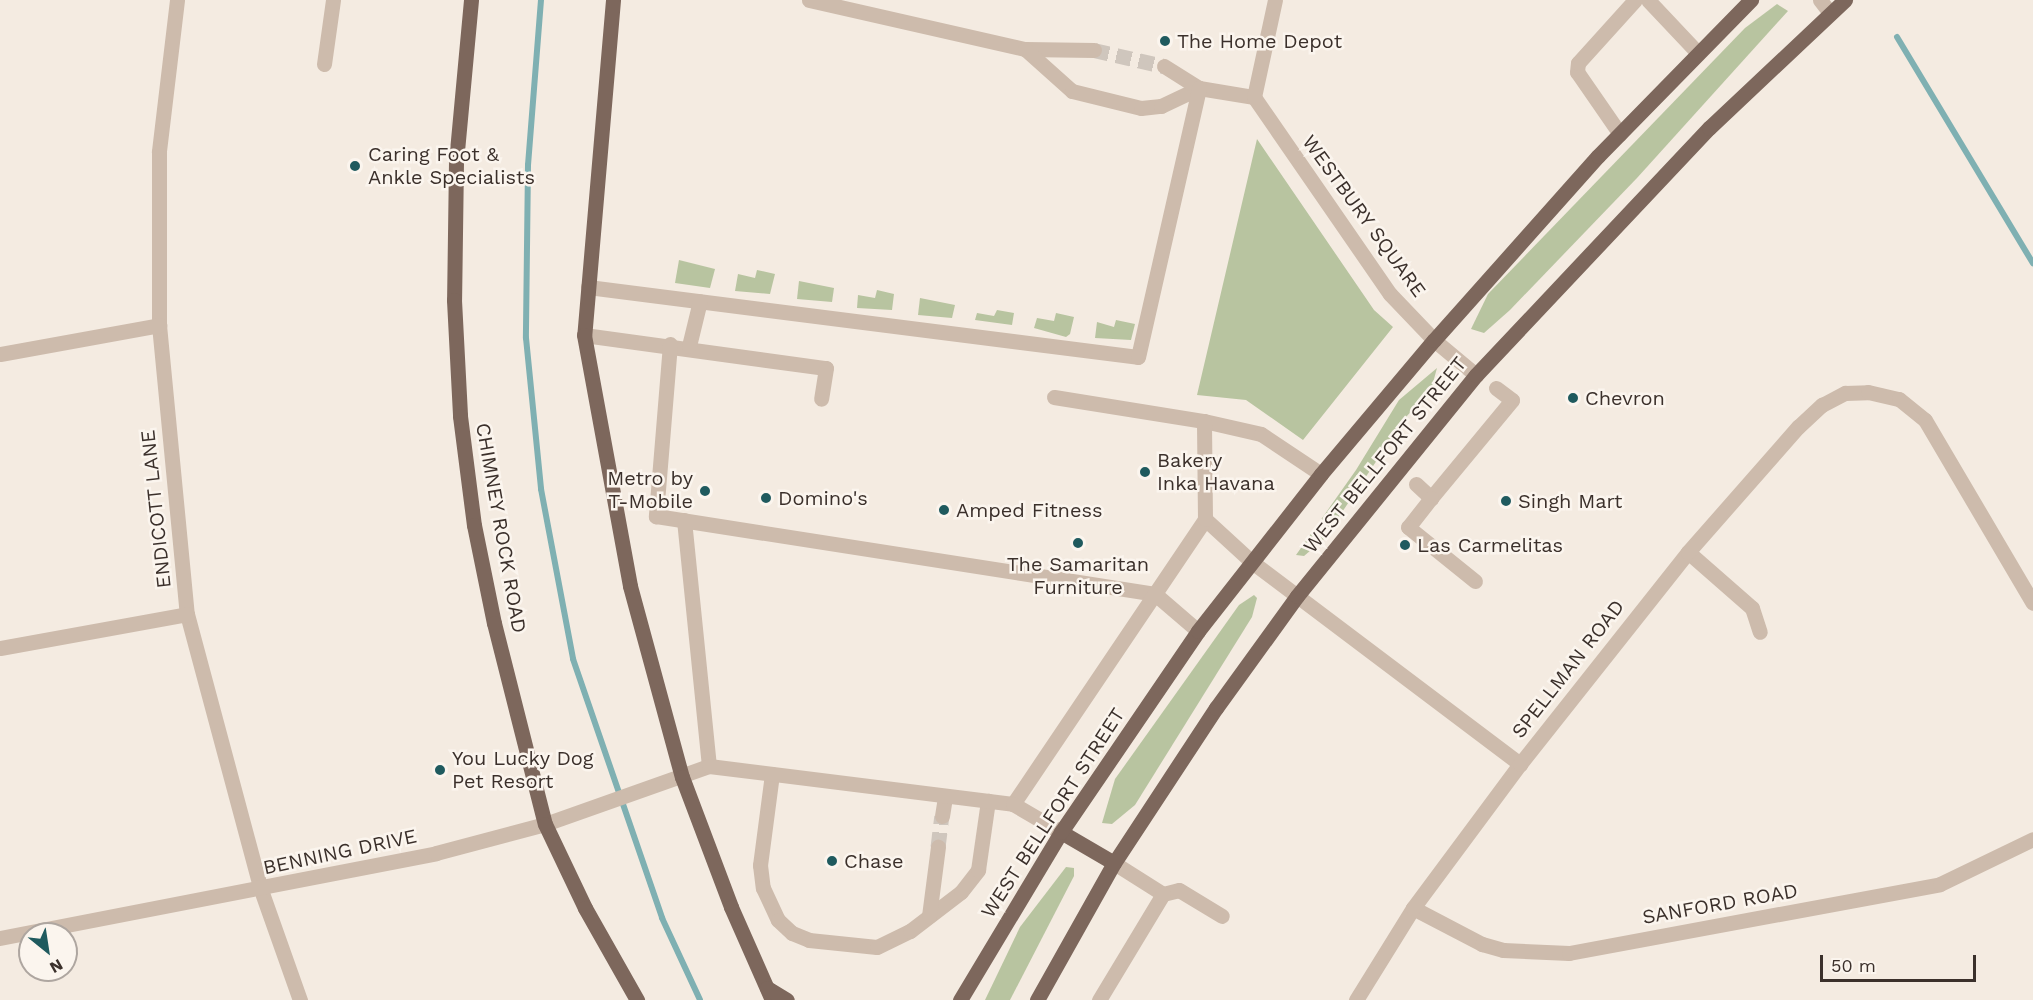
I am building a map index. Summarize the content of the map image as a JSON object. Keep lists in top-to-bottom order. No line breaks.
{"streets":{"main road":["WEST BELLFORT STREET","CHIMNEY ROCK ROAD"],"street":["WESTBURY SQUARE","ENDICOTT LANE","SPELLMAN ROAD","BENNING DRIVE","SANFORD ROAD"]},"crossings":[["WESTBURY SQUARE","WEST BELLFORT STREET"],["ENDICOTT LANE","BENNING DRIVE"],["CHIMNEY ROCK ROAD","BENNING DRIVE"],["SPELLMAN ROAD","SANFORD ROAD"]],"places":["The Home Depot","Caring Foot & Ankle Specialists","Chevron","Bakery Inka Havana","Metro by T-Mobile","Domino's","Singh Mart","Amped Fitness","The Samaritan Furniture","Las Carmelitas","You Lucky Dog Pet Resort","Chase"],"scale_bar":"50 m","north":"bottom right"}
